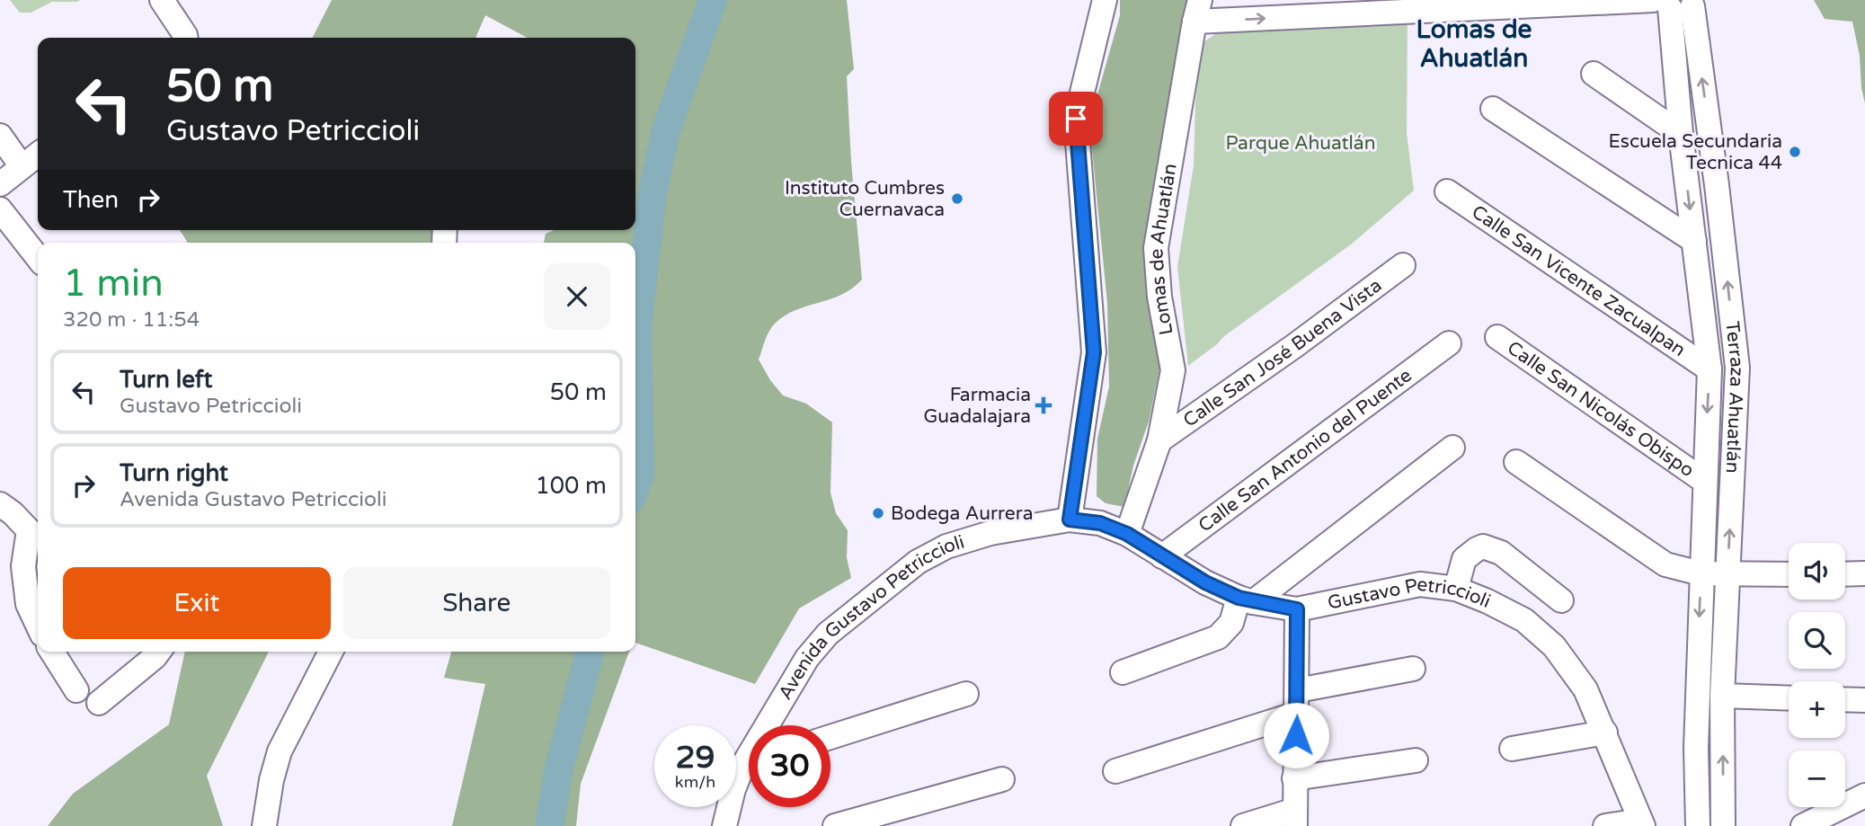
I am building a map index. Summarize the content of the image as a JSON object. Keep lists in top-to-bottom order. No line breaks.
{"streets":{"street":["Lomas de Ahuatlán","Calle San Vicente Zacualpan","Calle San José Buena Vista","Terraza Ahuatlán","Calle San Nicolás Obispo","Calle San Antonio del Puente","Gustavo Petriccioli","Avenida Gustavo Petriccioli"]},"crossings":[["Lomas de Ahuatlán","Calle San José Buena Vista"],["Lomas de Ahuatlán","Gustavo Petriccioli"],["Calle San Vicente Zacualpan","Terraza Ahuatlán"],["Terraza Ahuatlán","Calle San Nicolás Obispo"],["Calle San Antonio del Puente","Gustavo Petriccioli"],["Gustavo Petriccioli","Avenida Gustavo Petriccioli"]],"districts":["Lomas de Ahuatlán"],"parks":["Parque Ahuatlán"],"places":{"other":["Escuela Secundaria Tecnica 44","Instituto Cumbres Cuernavaca","Bodega Aurrera"],"health":["Farmacia Guadalajara"]},"page":{"turn":["50 m","Gustavo Petriccioli"],"then":"Then","heading":["1 min","320 m · 11:54"],"list":[{"name":"Turn left","note":"Gustavo Petriccioli","value":"50 m"},{"name":"Turn right","note":"Avenida Gustavo Petriccioli","value":"100 m"}],"map_buttons":["+","−"],"buttons":["Exit","Share"],"speed":"29 km/h","limit":"30"}}
